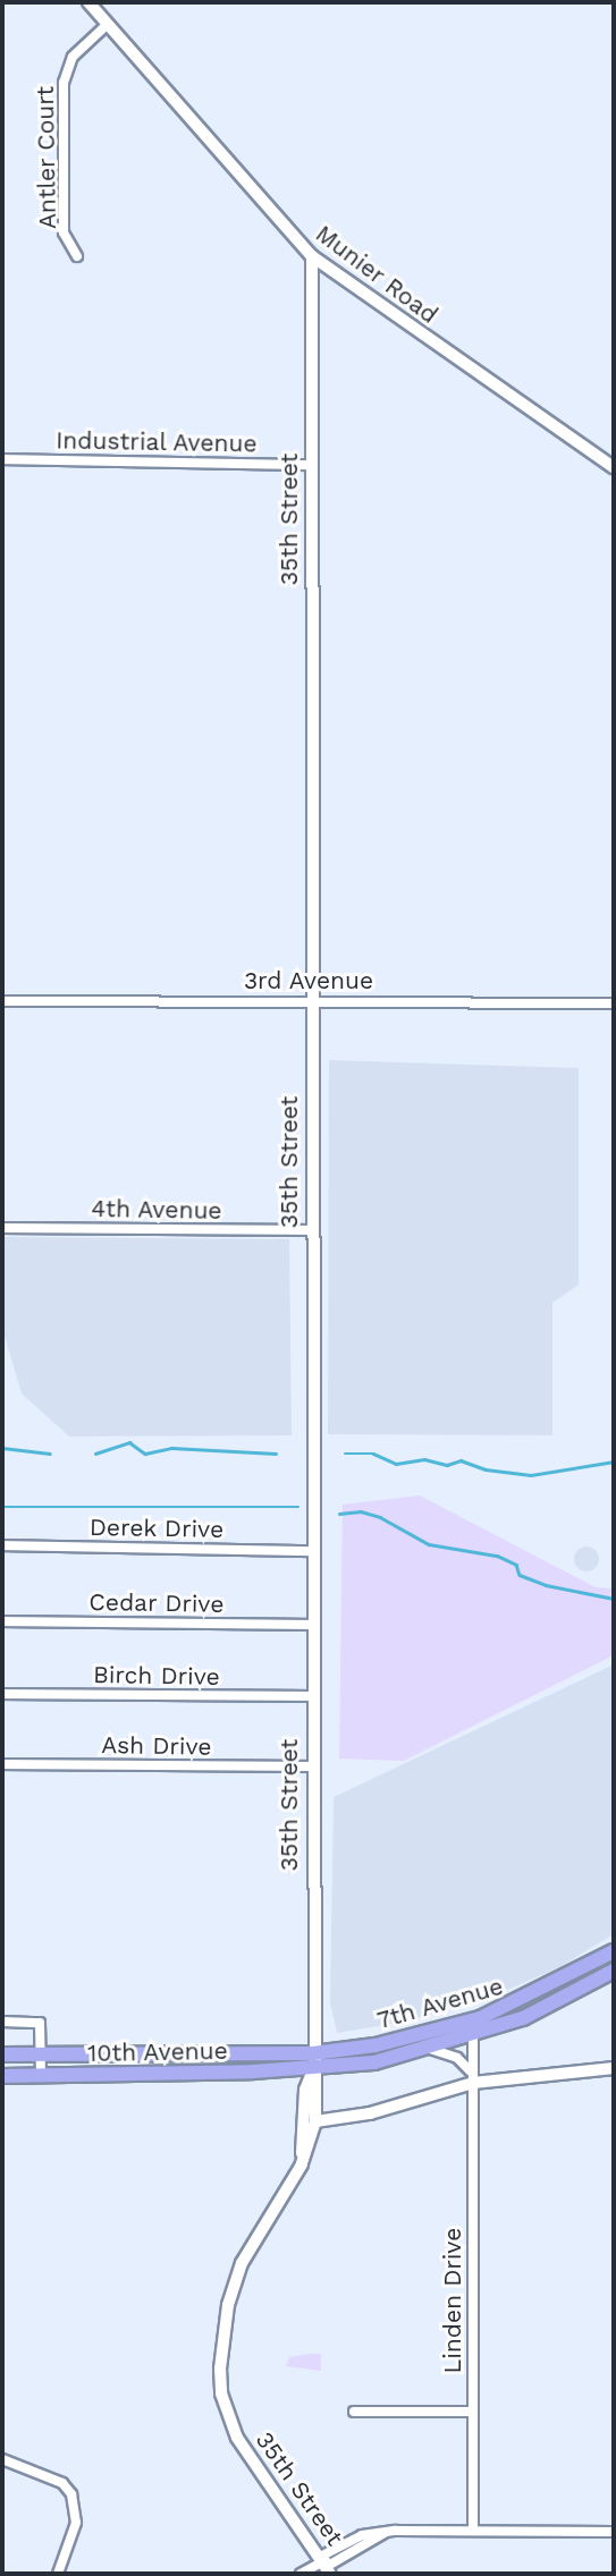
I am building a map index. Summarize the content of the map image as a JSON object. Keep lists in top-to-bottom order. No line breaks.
{"streets":{"main road":["7th Avenue","10th Avenue"],"street":["Antler Court","Munier Road","Industrial Avenue","35th Street","3rd Avenue","4th Avenue","Derek Drive","Cedar Drive","Birch Drive","Ash Drive","Linden Drive"]},"crossings":[["Antler Court","Munier Road"],["Munier Road","35th Street"],["Industrial Avenue","35th Street"],["35th Street","3rd Avenue"],["35th Street","4th Avenue"],["35th Street","Derek Drive"],["35th Street","Cedar Drive"],["35th Street","Birch Drive"],["35th Street","Ash Drive"],["35th Street","7th Avenue"],["35th Street","10th Avenue"],["7th Avenue","10th Avenue"],["7th Avenue","Linden Drive"]]}
